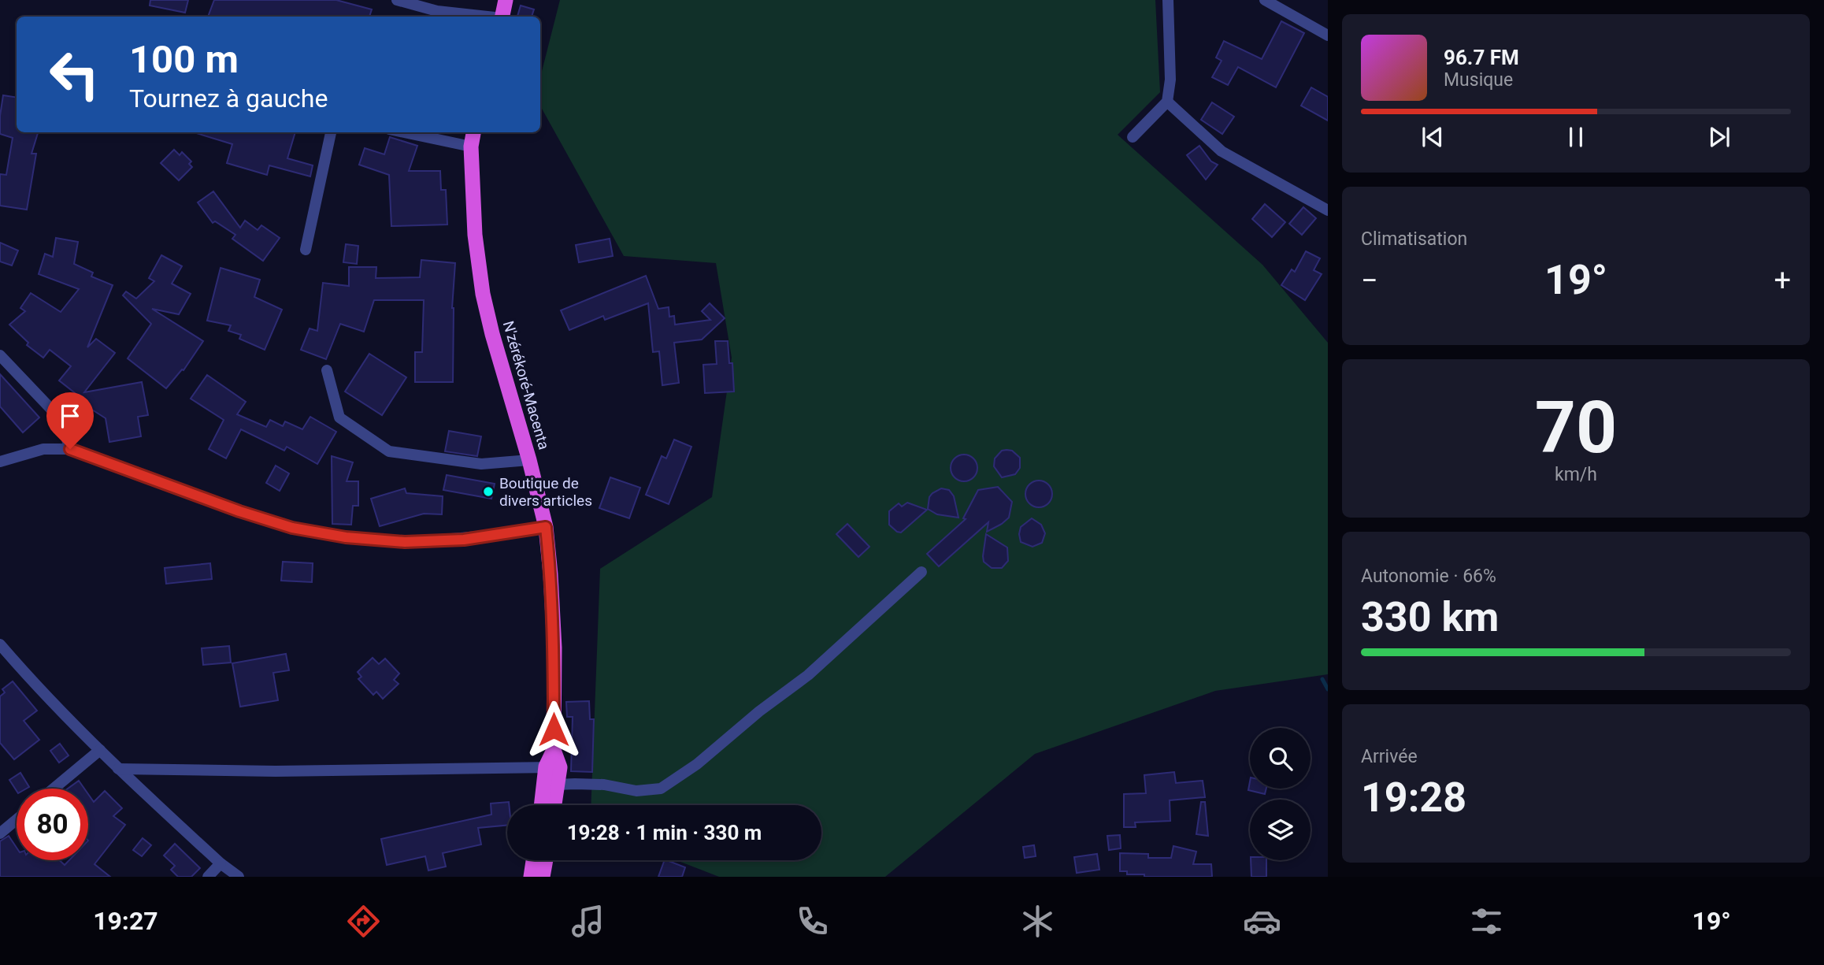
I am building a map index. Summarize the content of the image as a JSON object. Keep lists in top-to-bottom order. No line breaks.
{"streets":{"highway":["N'zérékoré-Macenta"]},"places":["Boutique de divers articles"],"page":{"turn":["100 m","Tournez à gauche"],"song":["96.7 FM","Musique"],"tile":["Climatisation",["70","km/h"],["Autonomie · 66%","330 km"],["Arrivée","19:28"]],"heat":["−","19°","+"],"limit":"80","trip":"19:28 · 1 min · 330 m","tabs":["19:27","19°"]}}
